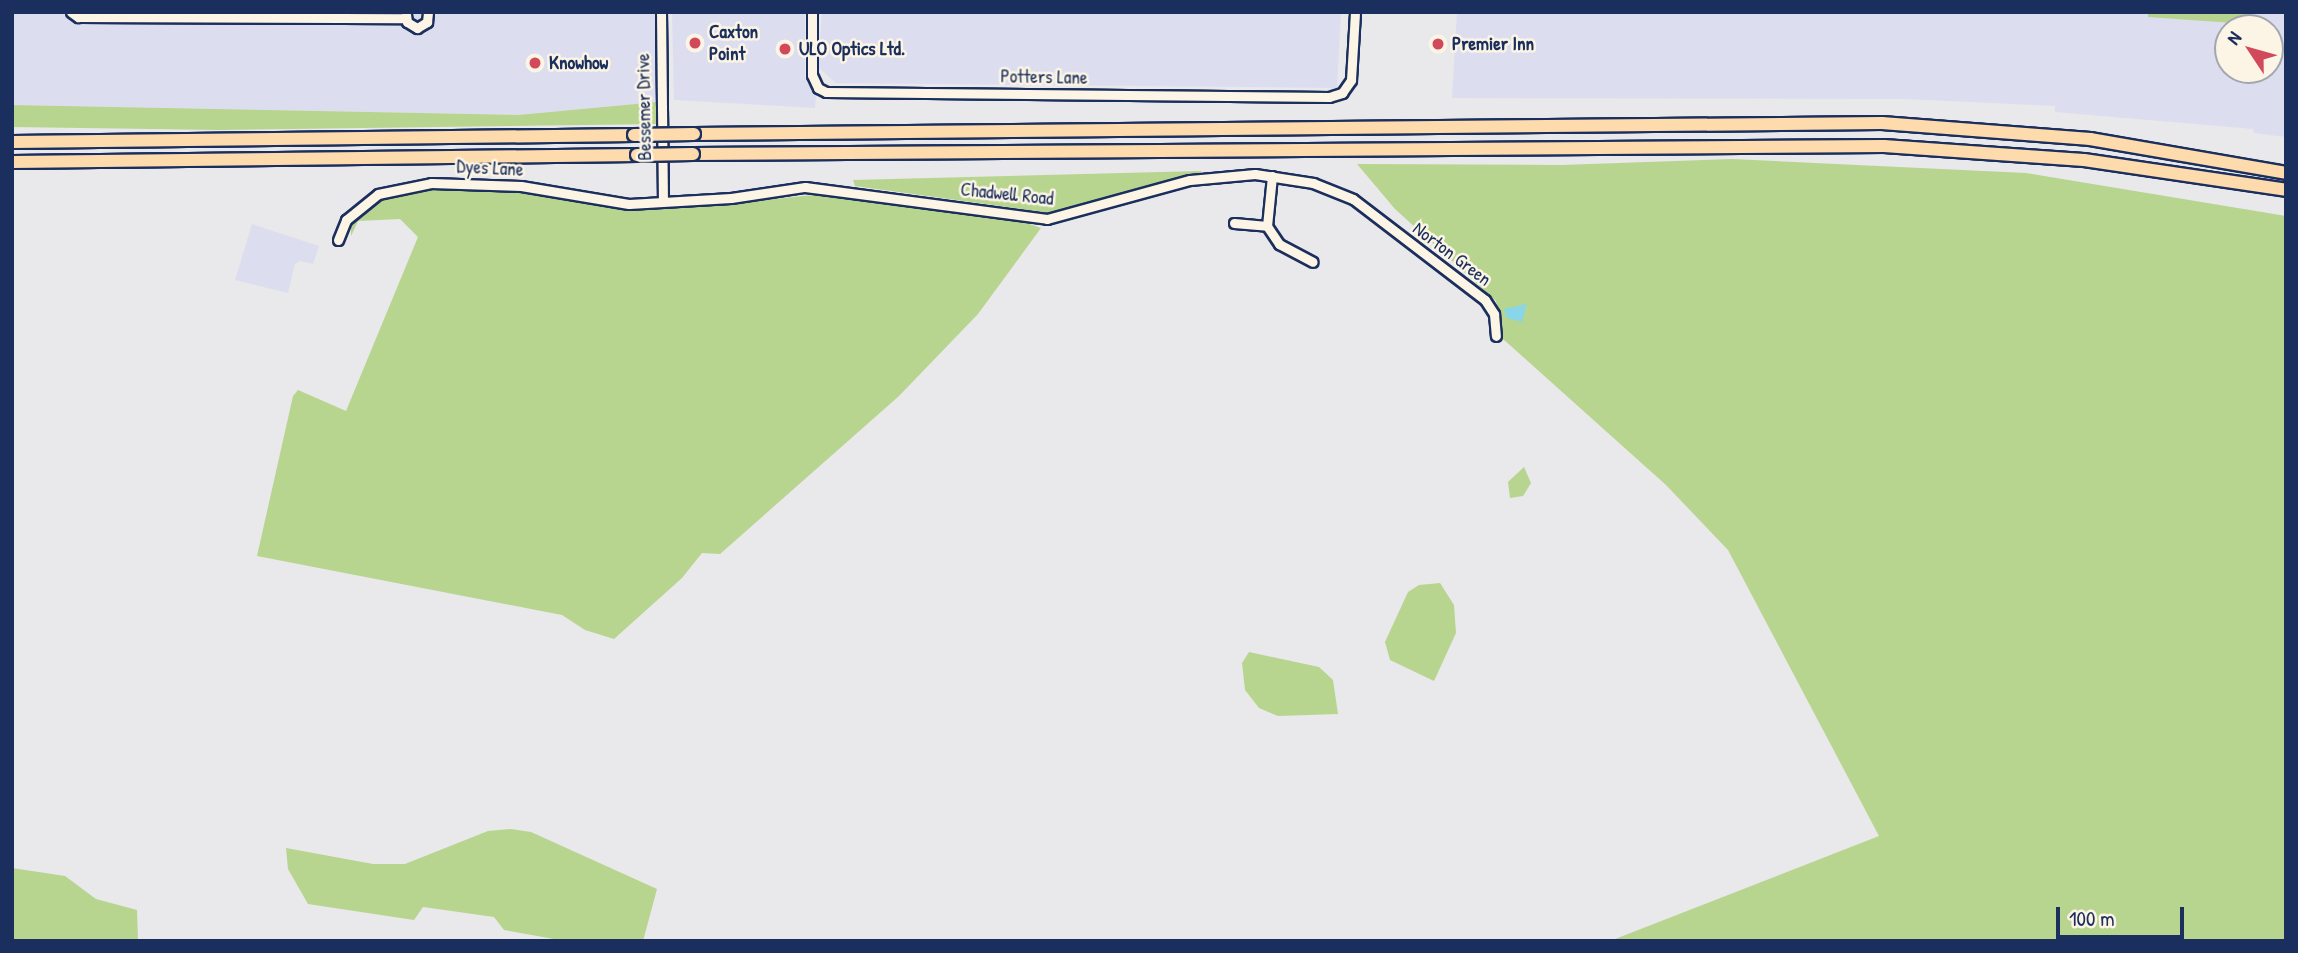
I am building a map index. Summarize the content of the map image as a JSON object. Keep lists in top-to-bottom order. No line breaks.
{"streets":{"street":["Potters Lane","Bessemer Drive","Dyes Lane","Chadwell Road","Norton Green"]},"crossings":[["Bessemer Drive","Dyes Lane"],["Bessemer Drive","Chadwell Road"],["Dyes Lane","Chadwell Road"],["Chadwell Road","Norton Green"]],"places":["Caxton Point","Premier Inn","ULO Optics Ltd.","Knowhow"],"scale_bar":"100 m","north":"top left"}
